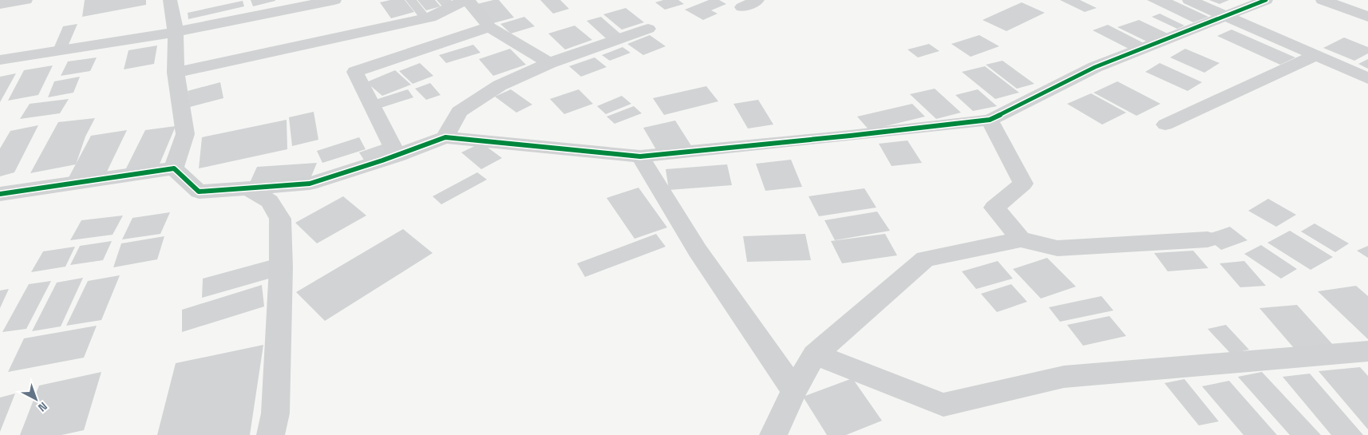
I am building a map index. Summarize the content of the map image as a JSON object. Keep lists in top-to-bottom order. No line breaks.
{"north":"bottom right"}
